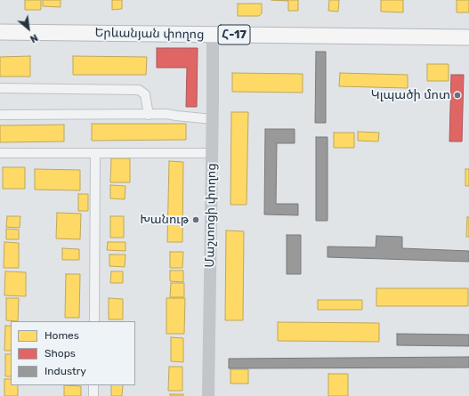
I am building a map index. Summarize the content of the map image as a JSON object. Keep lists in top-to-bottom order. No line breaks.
{"streets":{"highway":["Երևանյան փողոց","Հ-17"],"main road":["Մաշտոցի փողոց"]},"crossings":[["Երևանյան փողոց","Մաշտոցի փողոց"]],"places":["Կլպածի մոտ","Խանութ"],"legend":["Homes","Shops","Industry"],"north":"bottom right"}
